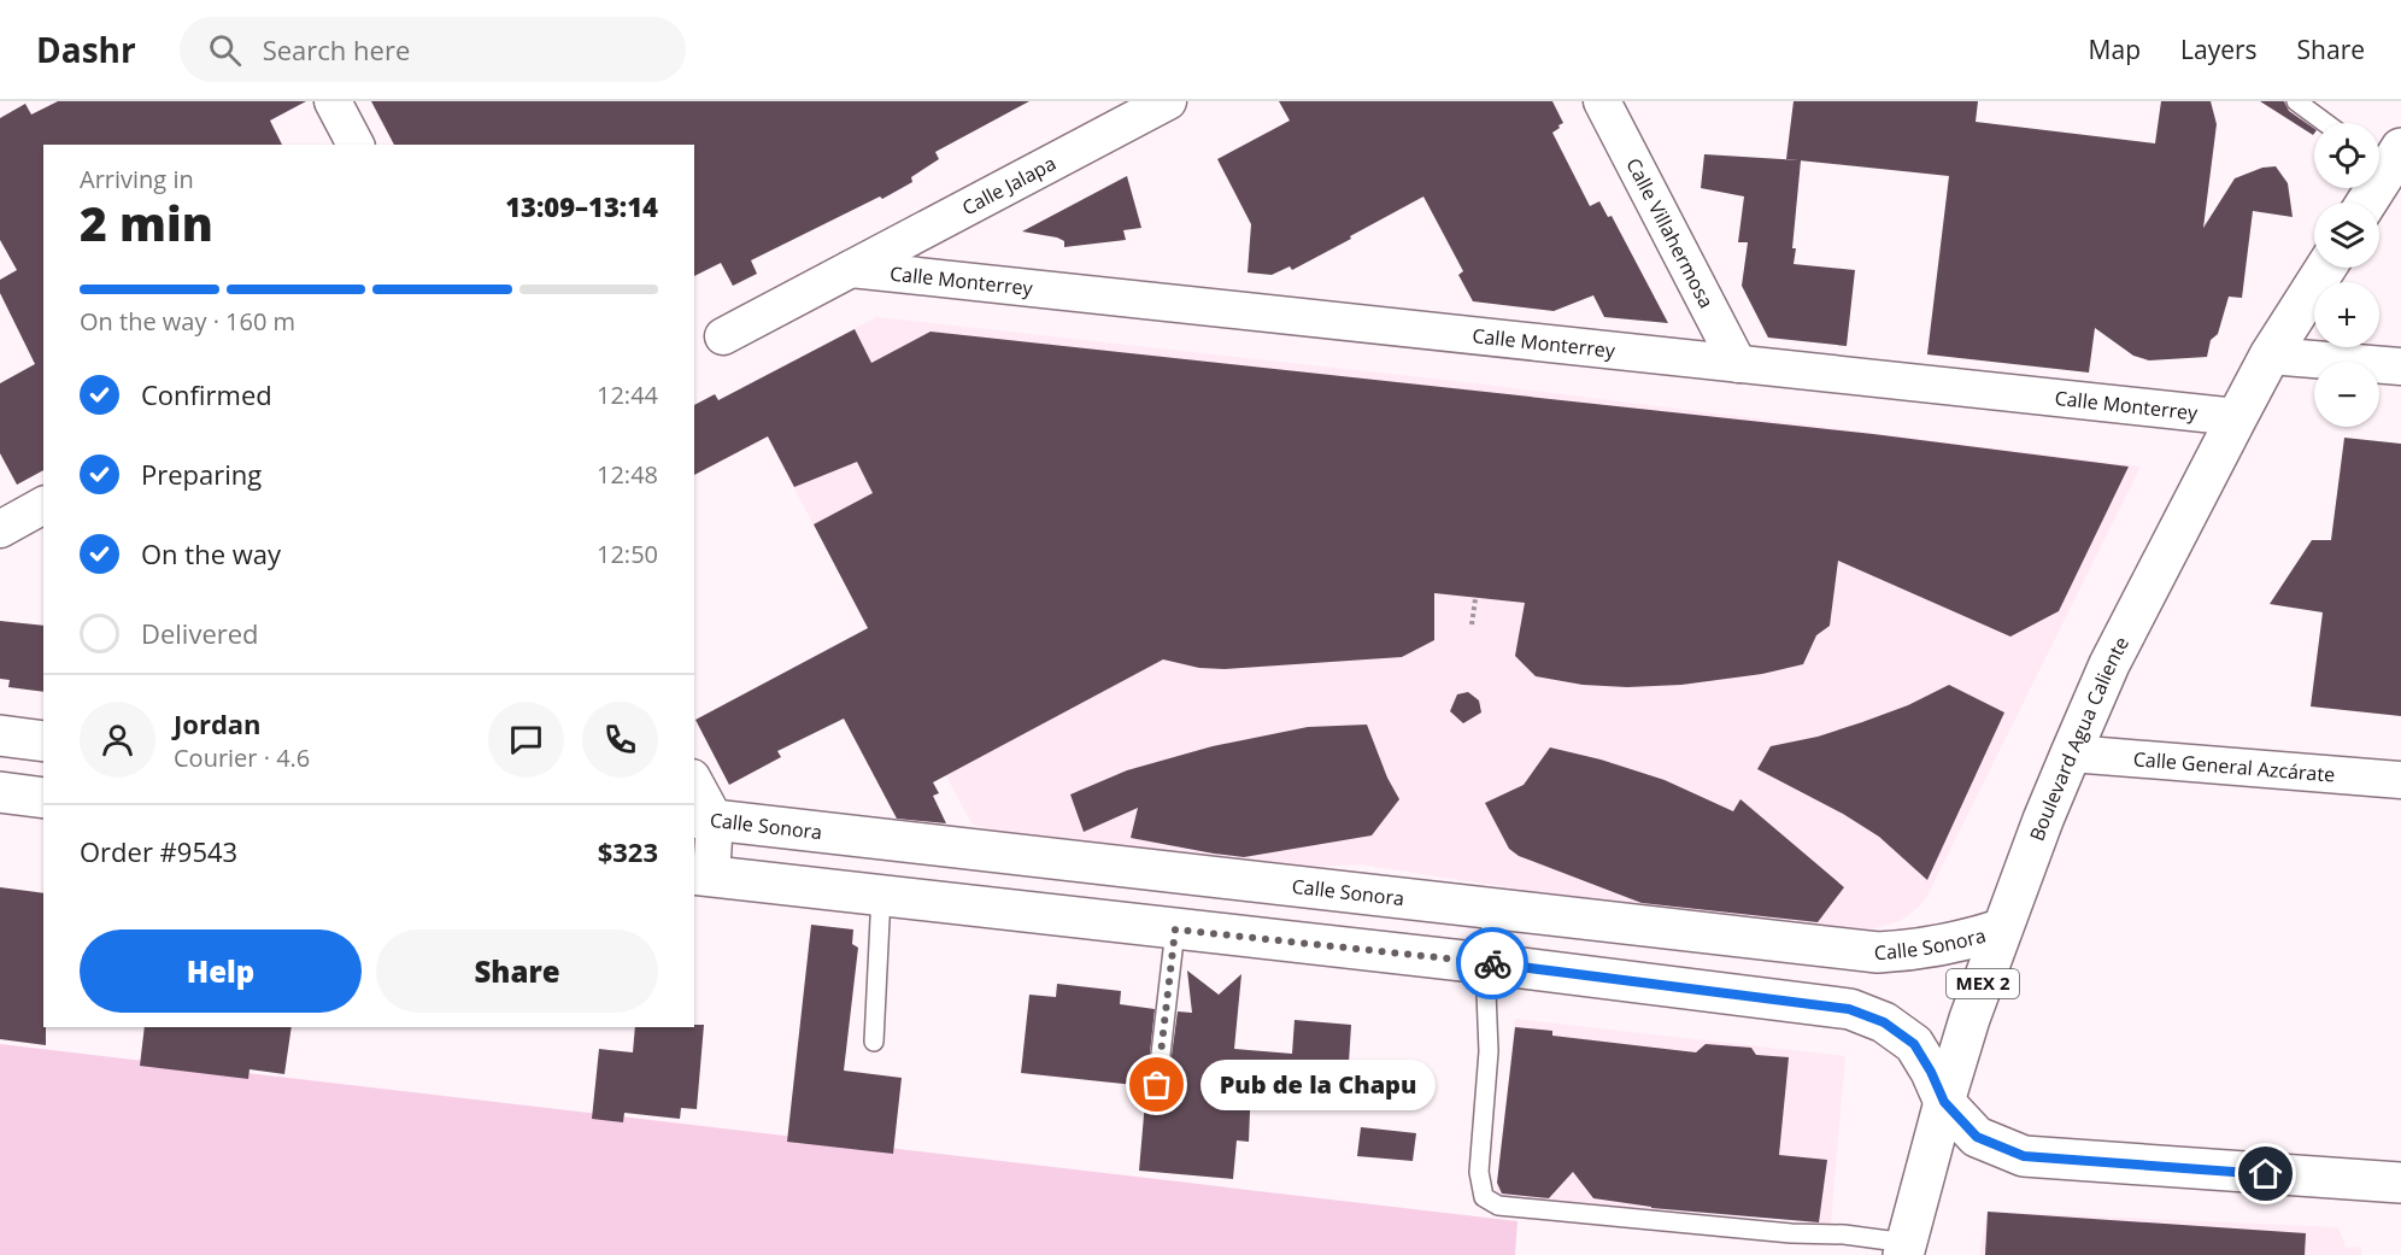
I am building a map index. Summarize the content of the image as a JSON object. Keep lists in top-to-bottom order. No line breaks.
{"streets":{"street":["Calle Jalapa","Calle Villahermosa","Calle Monterrey","Boulevard Agua Caliente","Calle General Azcárate","Calle Sonora","MEX 2"]},"crossings":[["Calle Jalapa","Calle Monterrey"],["Calle Villahermosa","Calle Monterrey"],["Calle Monterrey","Boulevard Agua Caliente"],["Boulevard Agua Caliente","Calle General Azcárate"],["Boulevard Agua Caliente","Calle Sonora"]],"places":["Pub de la Chapu"],"page":{"header":"Dashr","search":"Search here","nav":["Map","Layers","Share"],"map_buttons":["+","−"],"heading":["2 min","Arriving in","13:09–13:14"],"panel":["Jordan","Courier · 4.6","Order #9543","$323"],"bar":"On the way · 160 m","list":[["Confirmed","12:44"],["Preparing","12:48"],["On the way","12:50"],"Delivered"],"buttons":["Help","Share"],"bubble":"Pub de la Chapu"}}
